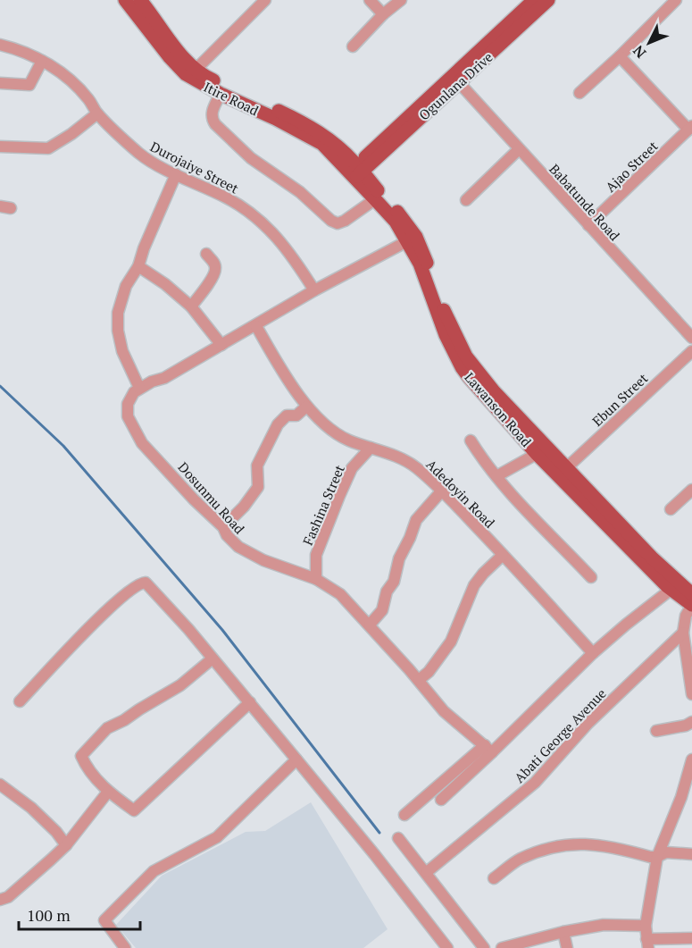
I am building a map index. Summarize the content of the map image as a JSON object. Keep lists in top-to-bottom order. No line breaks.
{"streets":{"main road":["Ogunlana Drive","Itire Road","Lawanson Road"],"street":["Ajao Street","Durojaiye Street","Babatunde Road","Ebun Street","Adedoyin Road","Dosunmu Road","Fashina Street","Abati George Avenue"]},"crossings":[["Ogunlana Drive","Itire Road"],["Ogunlana Drive","Babatunde Road"],["Ogunlana Drive","Lawanson Road"],["Itire Road","Lawanson Road"],["Ajao Street","Babatunde Road"],["Ebun Street","Lawanson Road"],["Adedoyin Road","Fashina Street"],["Dosunmu Road","Fashina Street"]],"scale_bar":"100 m","north":"bottom left"}
